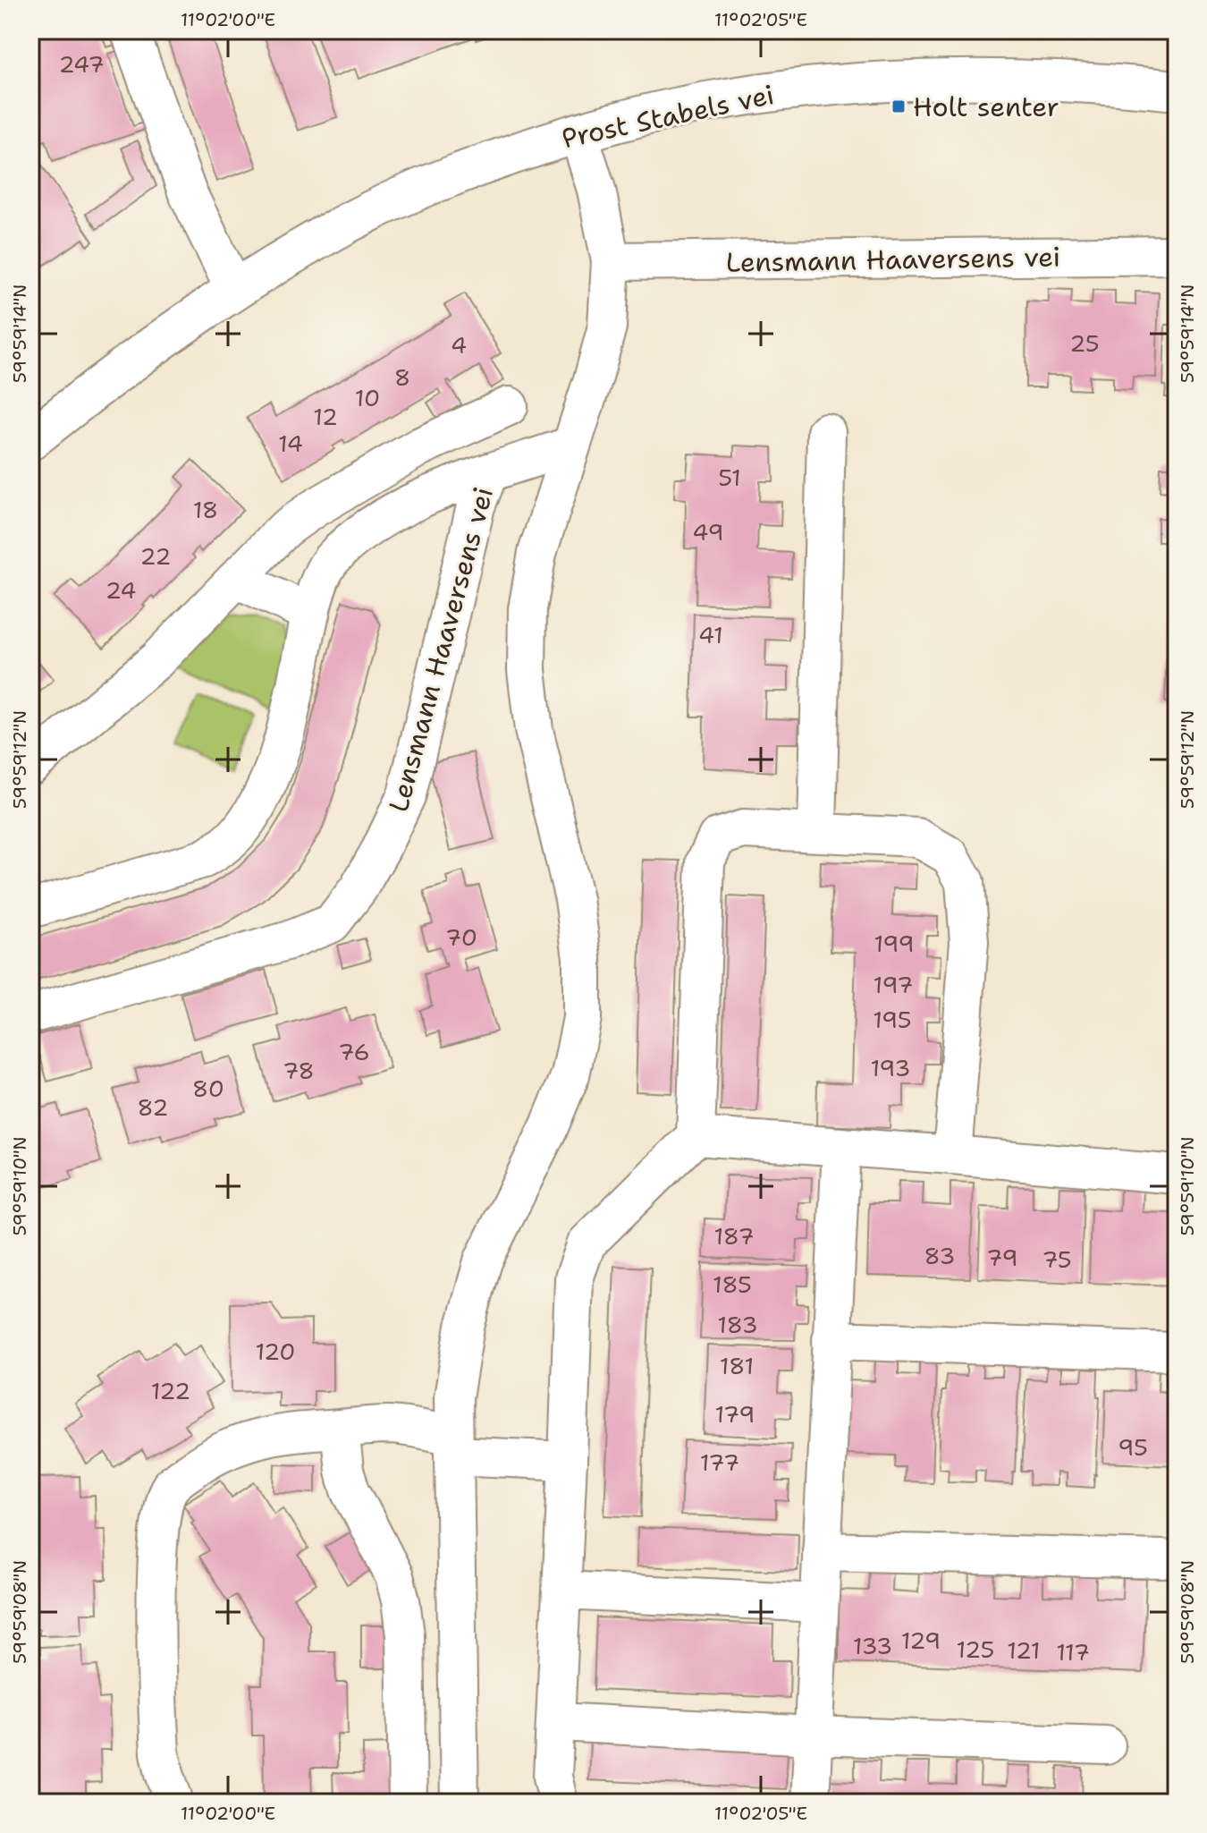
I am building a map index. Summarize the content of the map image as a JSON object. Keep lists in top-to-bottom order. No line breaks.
{"streets":{"street":["Prost Stabels vei","Lensmann Haaversens vei"]},"places":{"transit":["Holt senter"]},"house_numbers":["247","25","4","8","10","12","14","51","18","49","22","24","41","70","199","197","195","76","193","78","80","82","187","83","79","75","185","183","120","181","122","179","95","177","129","133","125","121","117"],"coordinates":["11°02'00\"E","11°02'05\"E","59°59'14\"N","59°59'12\"N","59°59'10\"N","59°59'08\"N"]}
